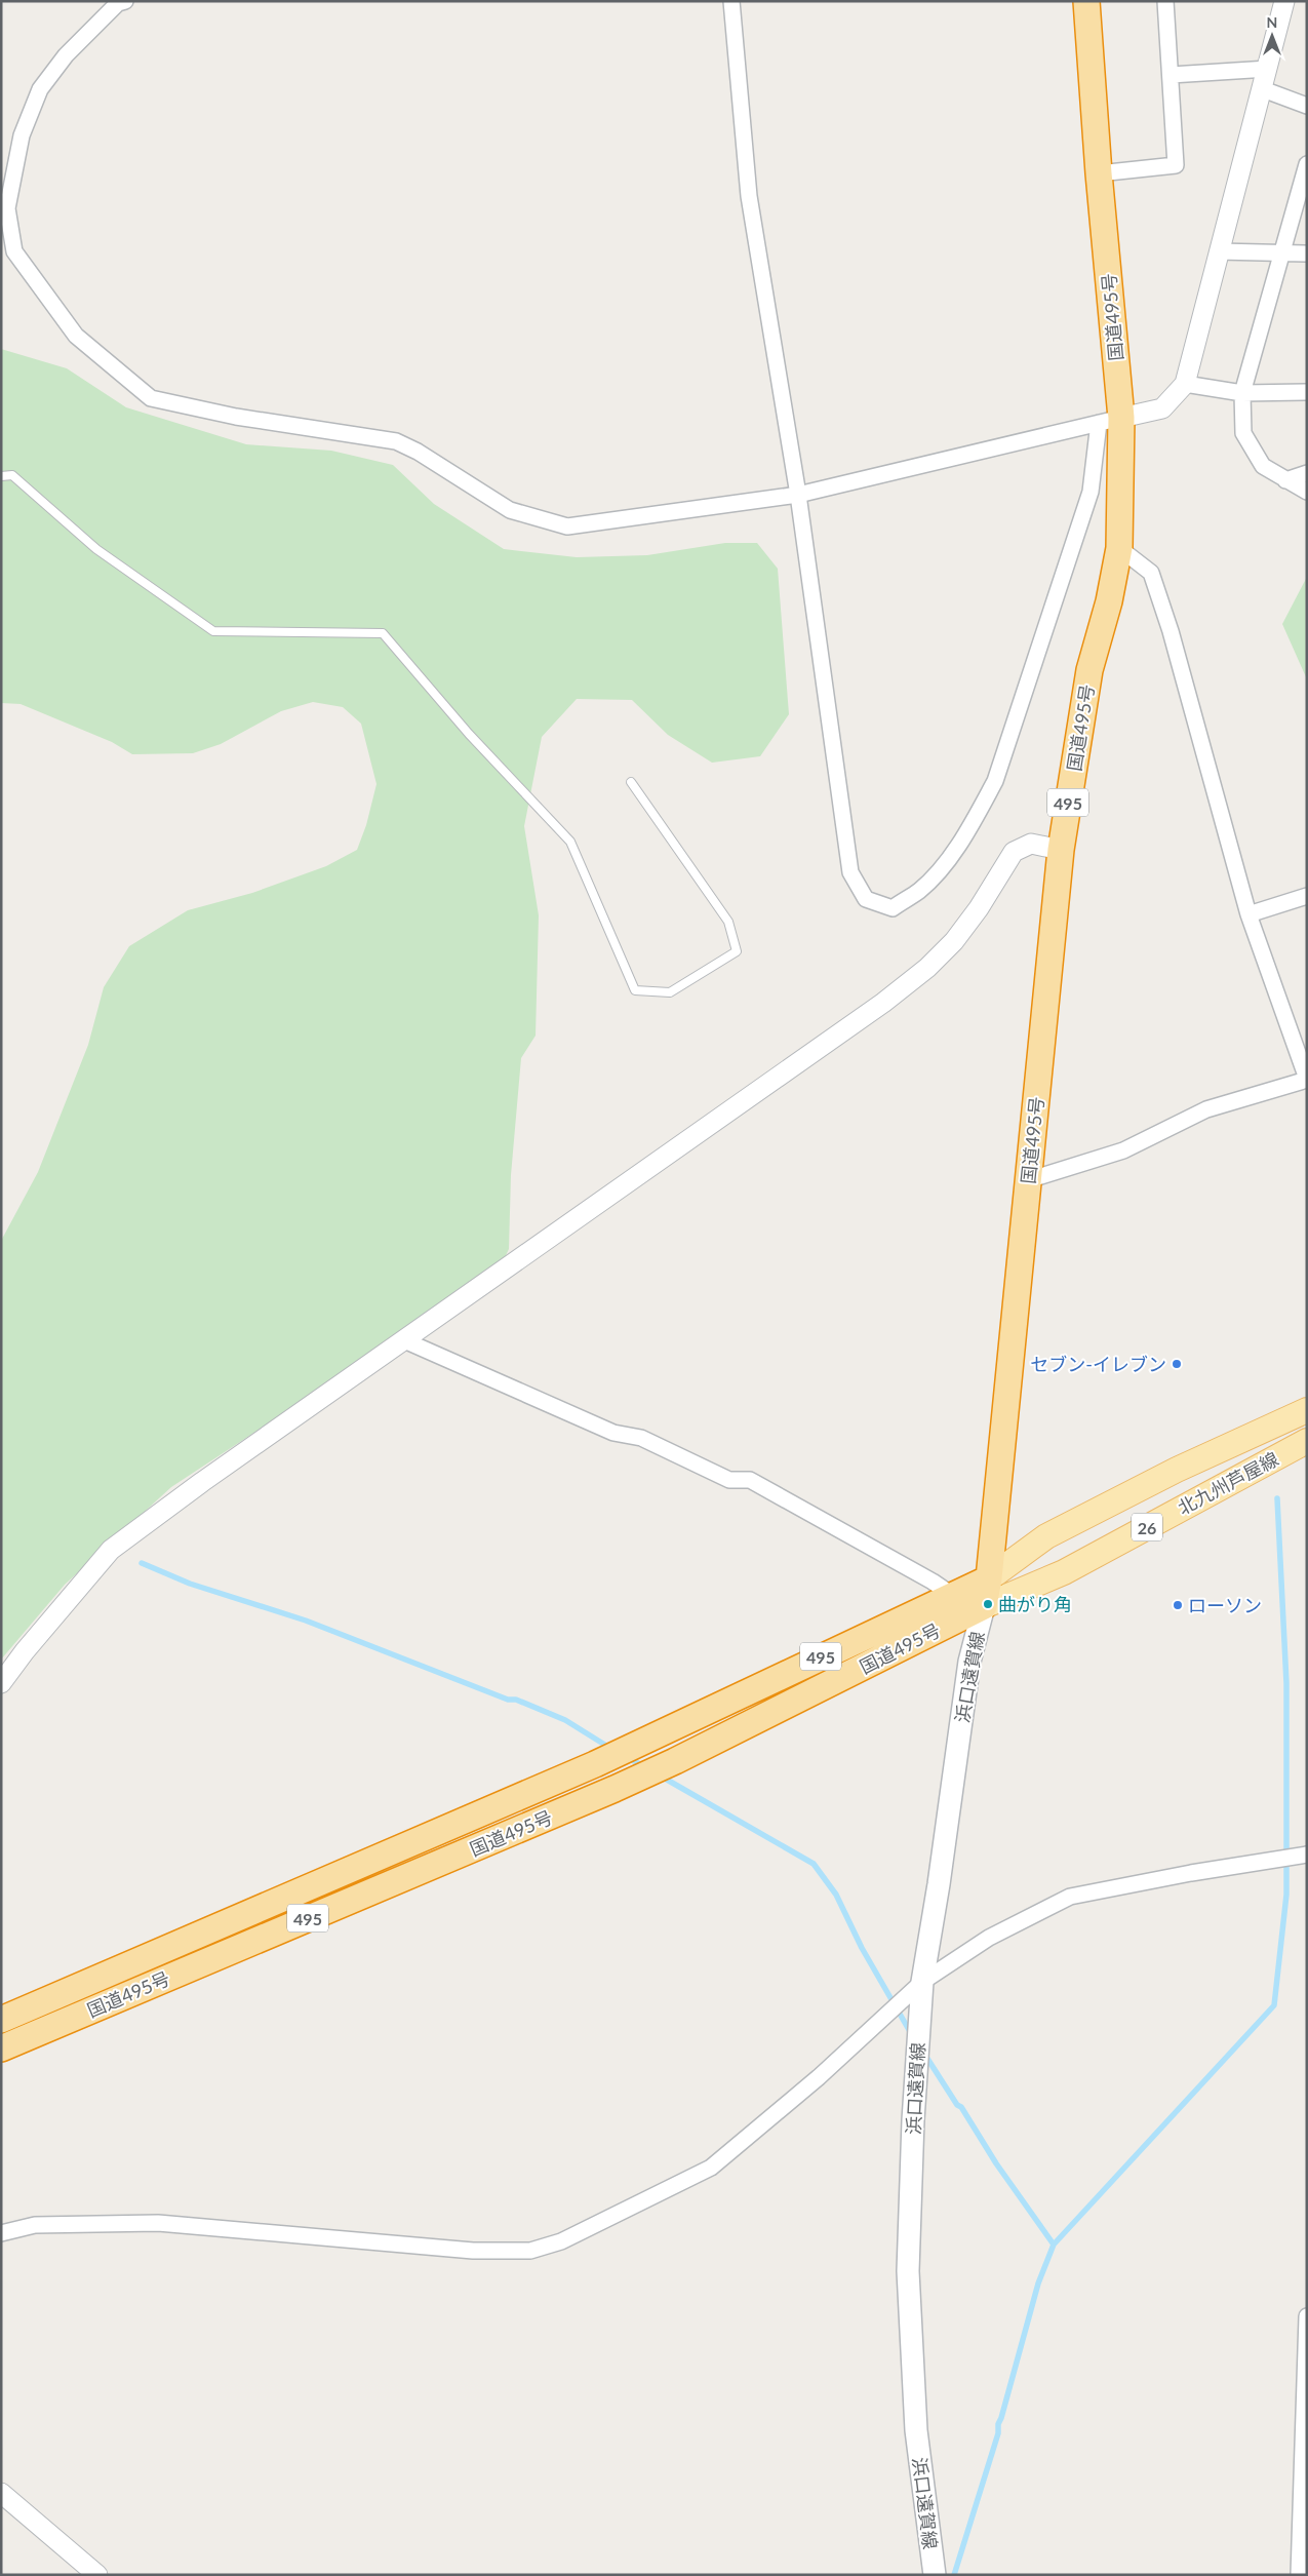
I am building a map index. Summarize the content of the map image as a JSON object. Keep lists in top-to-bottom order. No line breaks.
{"streets":{"highway":["国道495号","495"],"main road":["北九州芦屋線","26","浜口遠賀線"]},"crossings":[["国道495号","北九州芦屋線"],["国道495号","浜口遠賀線"],["北九州芦屋線","浜口遠賀線"]],"places":["セブン-イレブン","曲がり角","ローソン"],"north":"top"}
